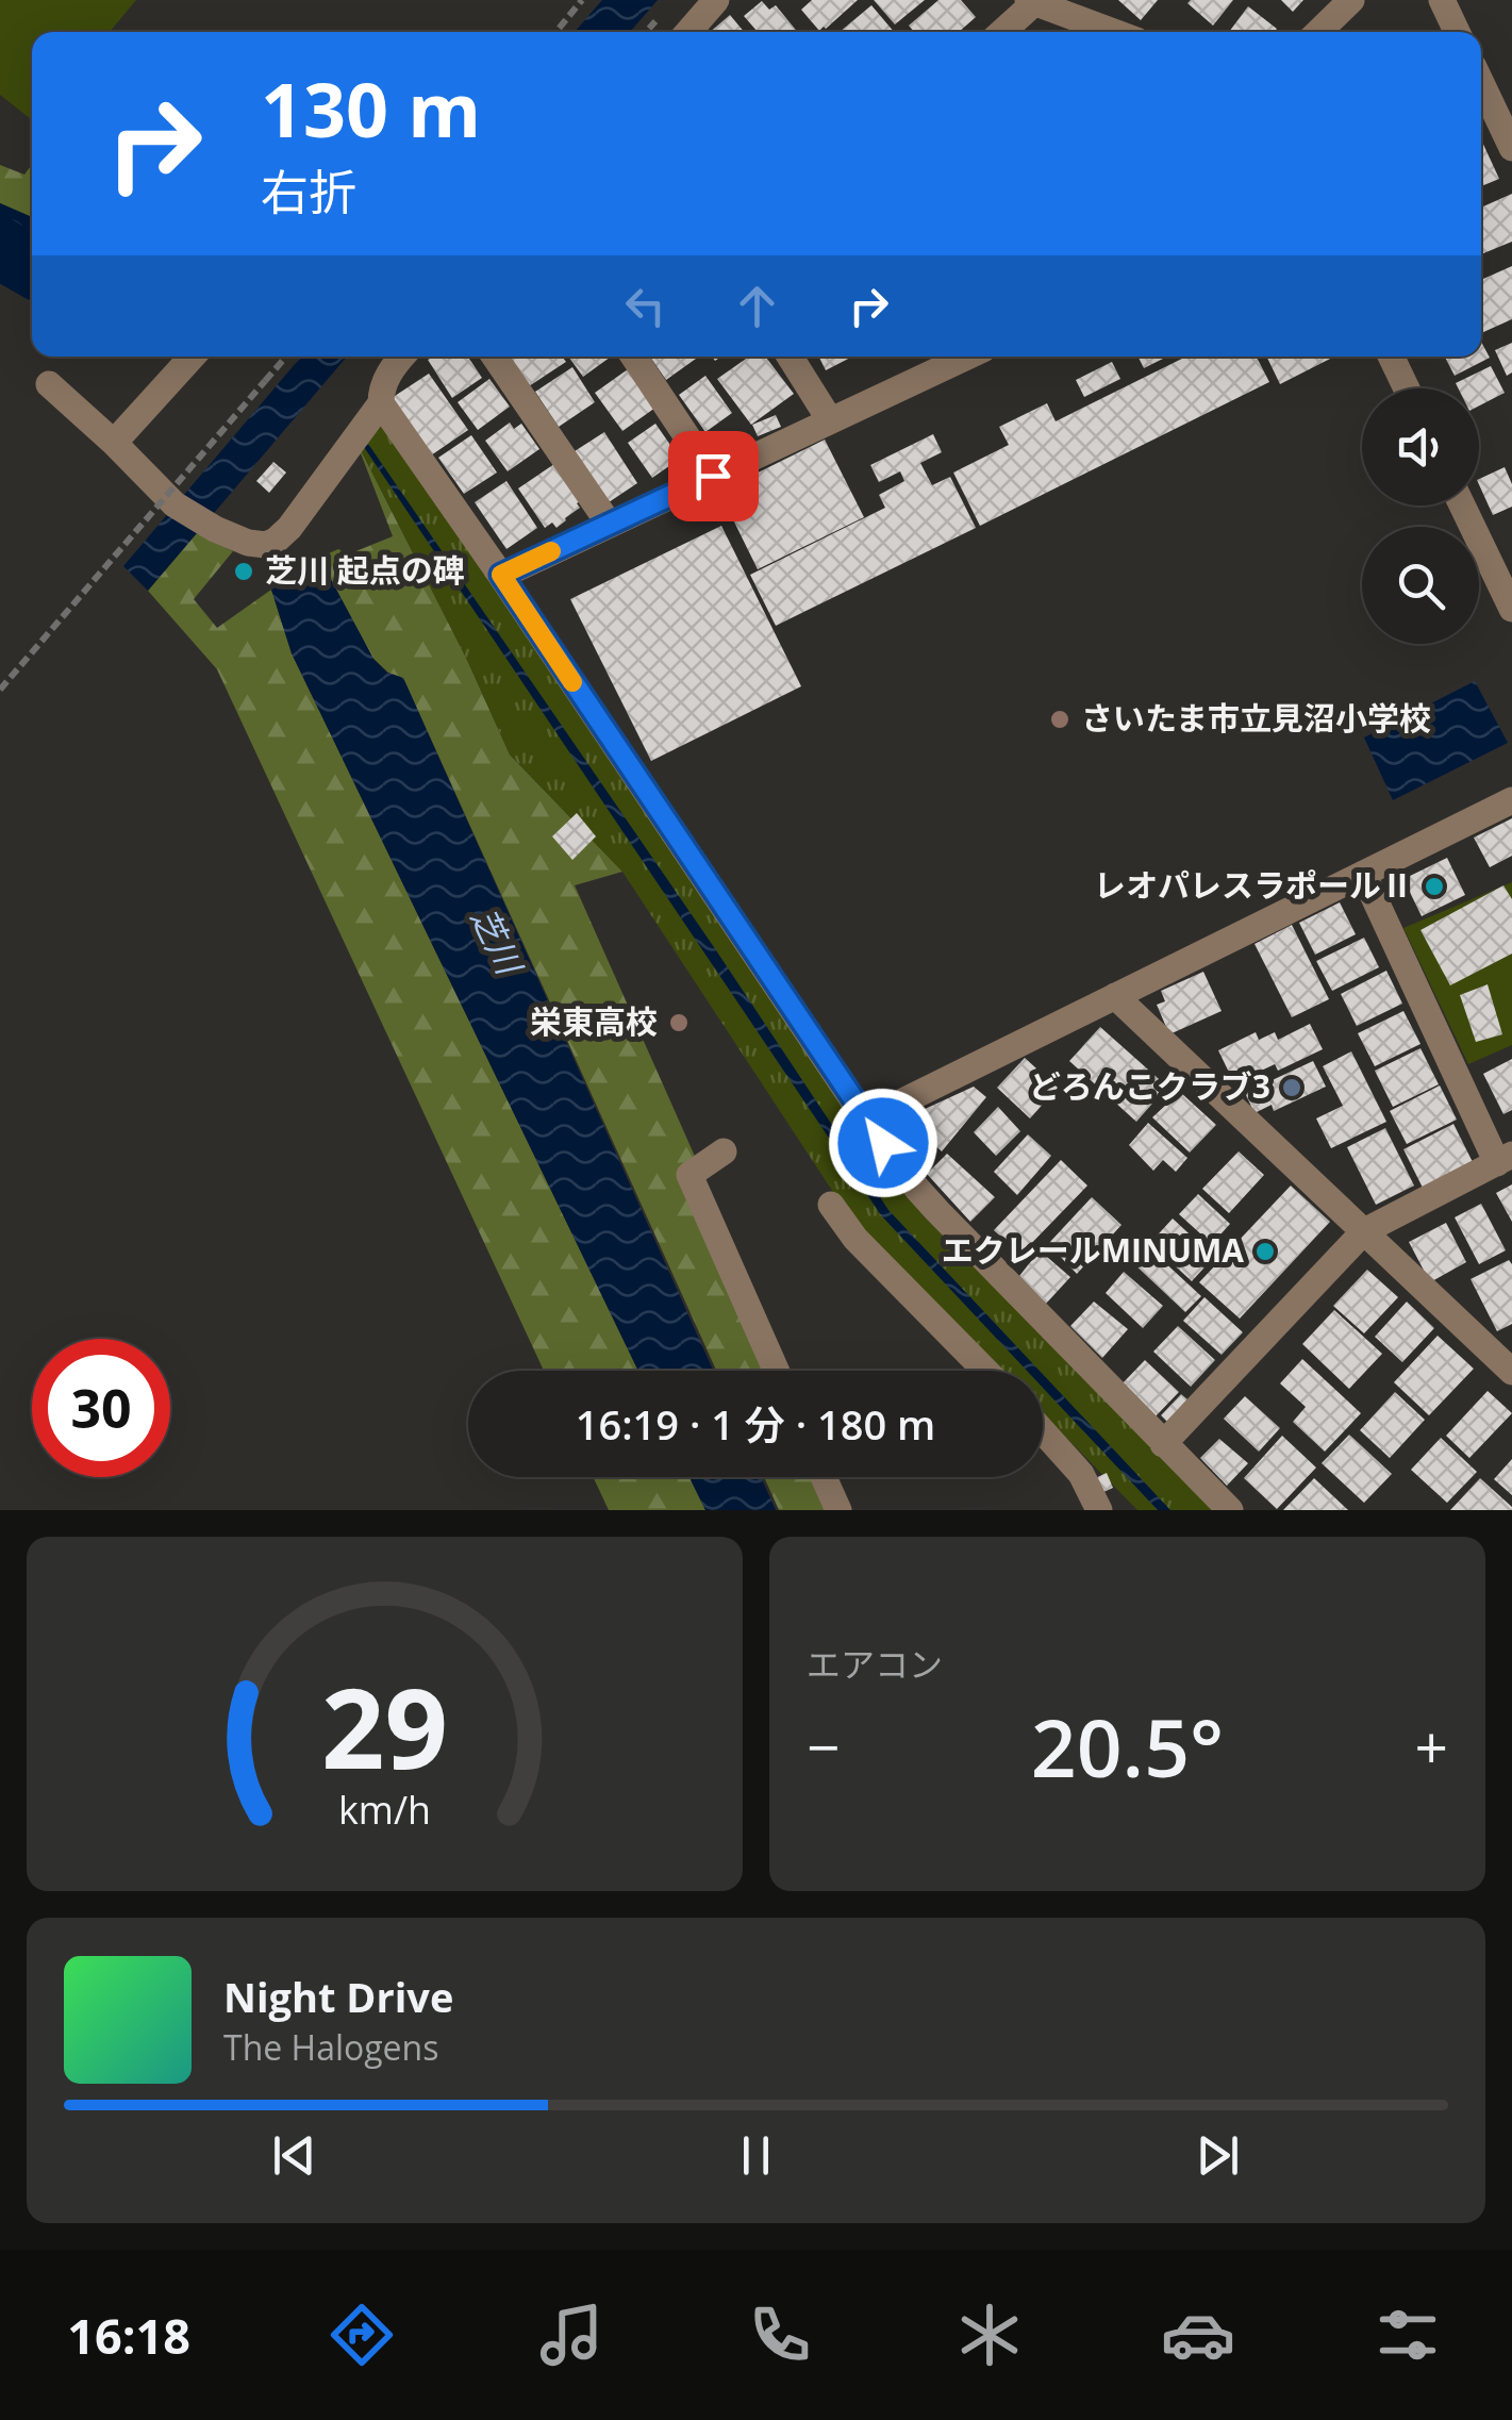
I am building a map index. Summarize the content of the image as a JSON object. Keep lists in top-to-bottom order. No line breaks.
{"water":["芝川"],"places":["芝川 起点の碑","さいたま市立見沼小学校","レオパレスラポールⅡ","栄東高校","どろんこクラブ3","エクレールMINUMA"],"page":{"turn":["130 m","右折"],"limit":"30","trip":"16:19 · 1 分 · 180 m","tile":"エアコン","heat":["−","20.5°","+"],"song":["Night Drive","The Halogens"],"tabs":"16:18","gauge":["29","km/h"]}}
